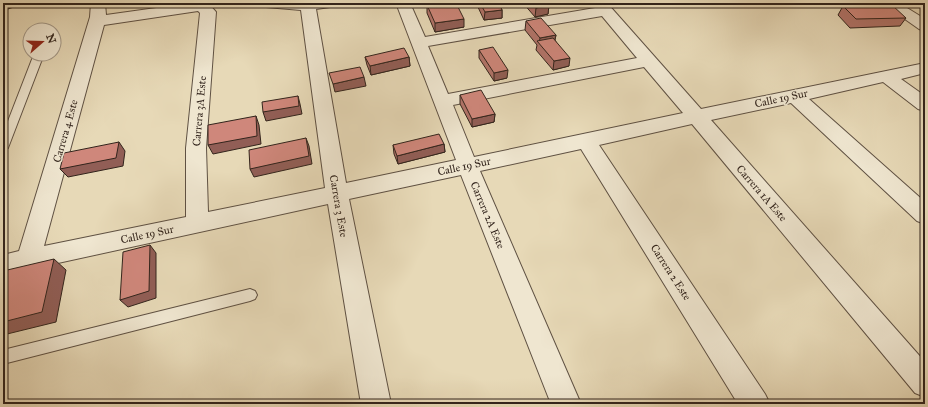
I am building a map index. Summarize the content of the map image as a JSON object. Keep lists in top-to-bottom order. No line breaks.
{"streets":{"street":["Calle 19 Sur","Carrera 3A Este","Carrera 4 Este","Carrera 1A Este","Carrera 3 Este","Carrera 2A Este","Carrera 2 Este"]},"crossings":[["Calle 19 Sur","Carrera 3A Este"],["Calle 19 Sur","Carrera 4 Este"],["Calle 19 Sur","Carrera 1A Este"],["Calle 19 Sur","Carrera 3 Este"],["Calle 19 Sur","Carrera 2A Este"],["Calle 19 Sur","Carrera 2 Este"]],"north":"right"}
